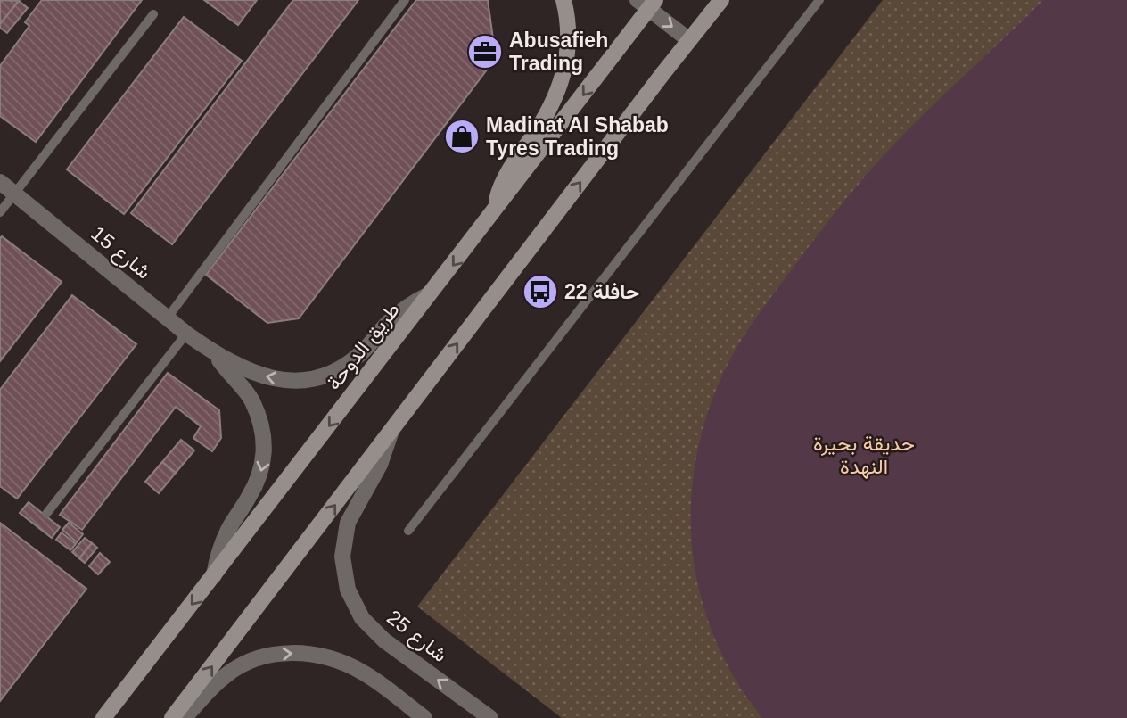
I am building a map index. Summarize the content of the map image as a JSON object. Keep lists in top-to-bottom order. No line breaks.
{"streets":{"main road":["طريق الدوحة"],"street":["شارع 15","شارع 25"]},"crossings":[["شارع 15","طريق الدوحة"]],"one_way":["شارع 25"],"parks":["حديقة بحيرة النهدة"],"places":{"office":["Abusafieh Trading"],"shop":["Madinat Al Shabab Tyres Trading"],"bus stop":["حافلة 22"]}}
